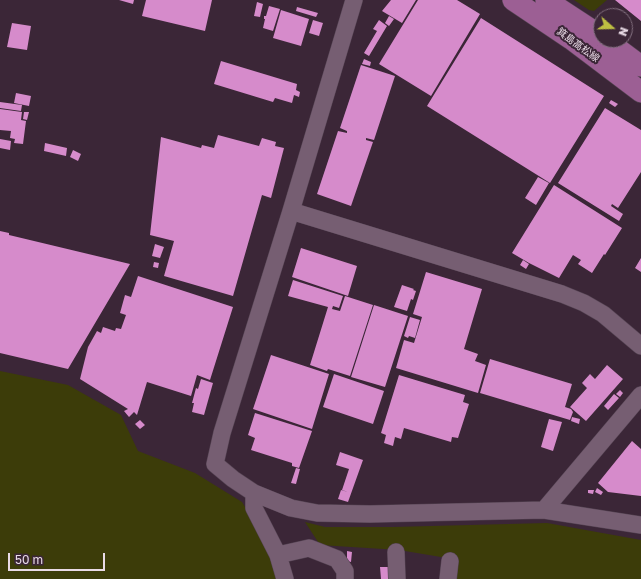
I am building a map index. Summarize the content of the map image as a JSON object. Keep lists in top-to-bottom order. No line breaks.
{"streets":{"main road":["箕島高松線"]},"scale_bar":"50 m","north":"right"}
